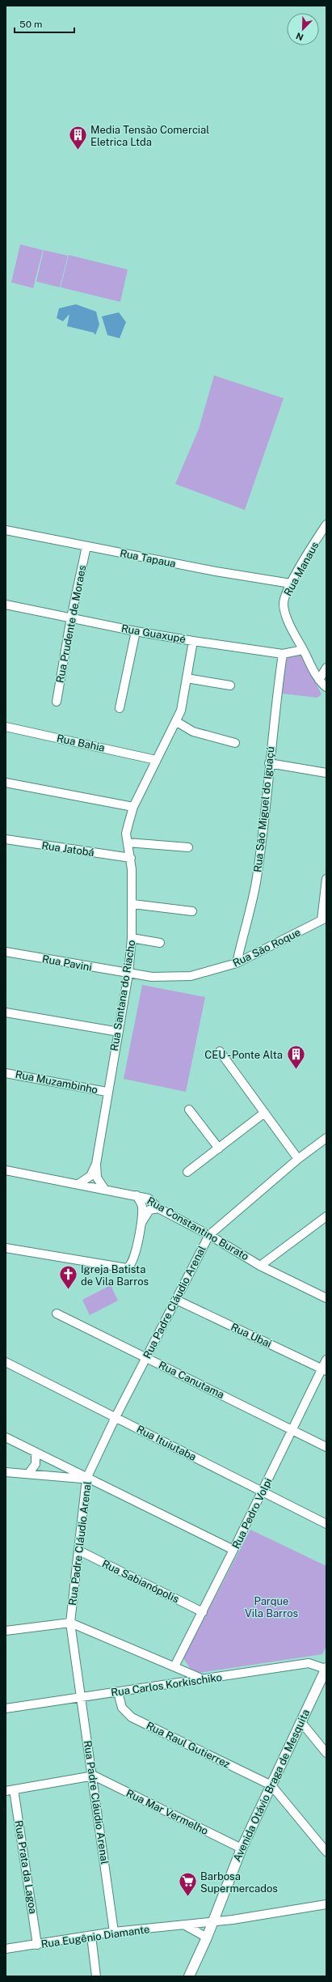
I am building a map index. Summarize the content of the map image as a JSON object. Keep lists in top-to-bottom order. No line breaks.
{"streets":{"main road":["Avenida Otávio Braga de Mesquita"],"street":["Rua Tapaua","Rua Manaus","Rua Prudente de Moraes","Rua Guaxupé","Rua Bahia","Rua São Miguel do Iguaçú","Rua Jatobá","Rua São Roque","Rua Pavini","Rua Santana do Riacho","Rua Muzambinho","Rua Constantino Burato","Rua Padre Cláudio Arenal","Rua Ubai","Rua Canutama","Rua Ituiutaba","Rua Pedro Volpi","Rua Sabianópolis","Rua Carlos Korkischiko","Rua Raul Gutierrez","Rua Mar Vermelho","Rua Prata da Lagoa","Rua Eugênio Diamante"]},"crossings":[["Rua Tapaua","Rua Manaus"],["Rua Tapaua","Rua Prudente de Moraes"],["Rua Manaus","Rua Guaxupé"],["Rua Prudente de Moraes","Rua Guaxupé"],["Rua Guaxupé","Rua São Miguel do Iguaçú"],["Rua Guaxupé","Rua Santana do Riacho"],["Rua Bahia","Rua Santana do Riacho"],["Rua São Miguel do Iguaçú","Rua São Roque"],["Rua Jatobá","Rua Santana do Riacho"],["Rua São Roque","Rua Pavini"],["Rua São Roque","Rua Santana do Riacho"],["Rua Pavini","Rua Santana do Riacho"],["Rua Santana do Riacho","Rua Muzambinho"],["Rua Santana do Riacho","Rua Constantino Burato"],["Rua Constantino Burato","Rua Padre Cláudio Arenal"],["Rua Padre Cláudio Arenal","Rua Ubai"],["Rua Padre Cláudio Arenal","Rua Canutama"],["Rua Padre Cláudio Arenal","Rua Ituiutaba"],["Rua Padre Cláudio Arenal","Rua Sabianópolis"],["Rua Padre Cláudio Arenal","Rua Carlos Korkischiko"],["Rua Padre Cláudio Arenal","Rua Mar Vermelho"],["Rua Padre Cláudio Arenal","Rua Eugênio Diamante"],["Rua Ubai","Rua Pedro Volpi"],["Rua Canutama","Rua Pedro Volpi"],["Rua Ituiutaba","Rua Pedro Volpi"],["Rua Pedro Volpi","Rua Sabianópolis"],["Rua Carlos Korkischiko","Rua Raul Gutierrez"],["Rua Carlos Korkischiko","Avenida Otávio Braga de Mesquita"],["Rua Raul Gutierrez","Avenida Otávio Braga de Mesquita"],["Avenida Otávio Braga de Mesquita","Rua Mar Vermelho"],["Avenida Otávio Braga de Mesquita","Rua Eugênio Diamante"],["Rua Prata da Lagoa","Rua Eugênio Diamante"]],"parks":["Parque Vila Barros"],"places":{"building":["Media Tensão Comercial Eletrica Ltda","CEU - Ponte Alta"],"church":["Igreja Batista de Vila Barros"],"supermarket":["Barbosa Supermercados"]},"scale_bar":"50 m","north":"bottom left"}
